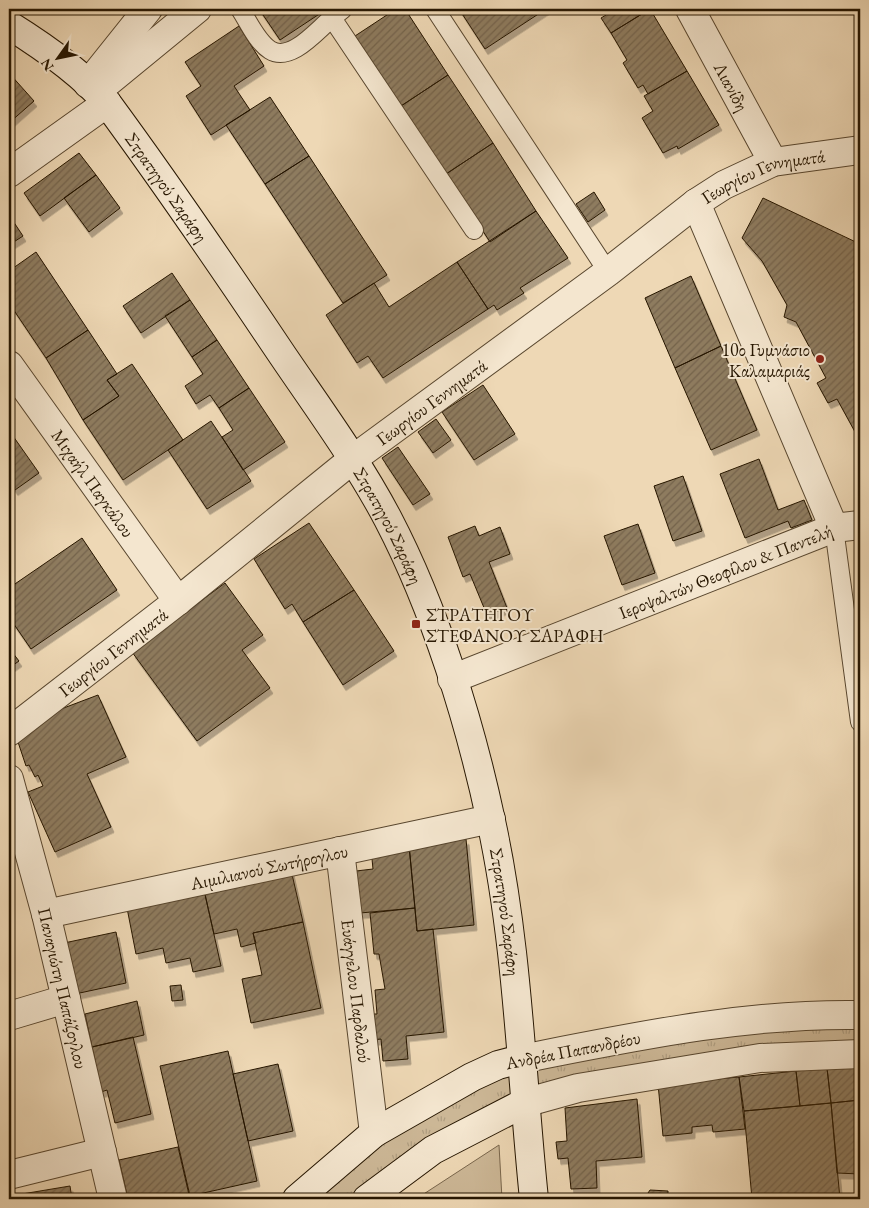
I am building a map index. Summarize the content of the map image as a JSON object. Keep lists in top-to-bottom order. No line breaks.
{"streets":{"street":["Λιανίδη","Γεωργίου Γεννηματά","Στρατηγού Σαράφη","Μιχαήλ Παγκάλου","Ιεροψαλτών Θεοφίλου & Παντελή","Αιμιλιανού Σωτήρογλου","Παναγιώτη Παπάζογλου","Ευάγγελου Παρδαλού","Ανδρέα Παπανδρέου"]},"crossings":[["Λιανίδη","Γεωργίου Γεννηματά"],["Γεωργίου Γεννηματά","Στρατηγού Σαράφη"],["Γεωργίου Γεννηματά","Μιχαήλ Παγκάλου"],["Στρατηγού Σαράφη","Ιεροψαλτών Θεοφίλου & Παντελή"],["Στρατηγού Σαράφη","Αιμιλιανού Σωτήρογλου"],["Στρατηγού Σαράφη","Ανδρέα Παπανδρέου"],["Αιμιλιανού Σωτήρογλου","Παναγιώτη Παπάζογλου"],["Αιμιλιανού Σωτήρογλου","Ευάγγελου Παρδαλού"],["Ευάγγελου Παρδαλού","Ανδρέα Παπανδρέου"]],"places":{"other":["10ο Γυμνάσιο Καλαμαριάς"],"transit":["ΣΤΡΑΤΗΓΟΥ ΣΤΕΦΑΝΟΥ ΣΑΡΑΦΗ"]},"north":"bottom left"}
